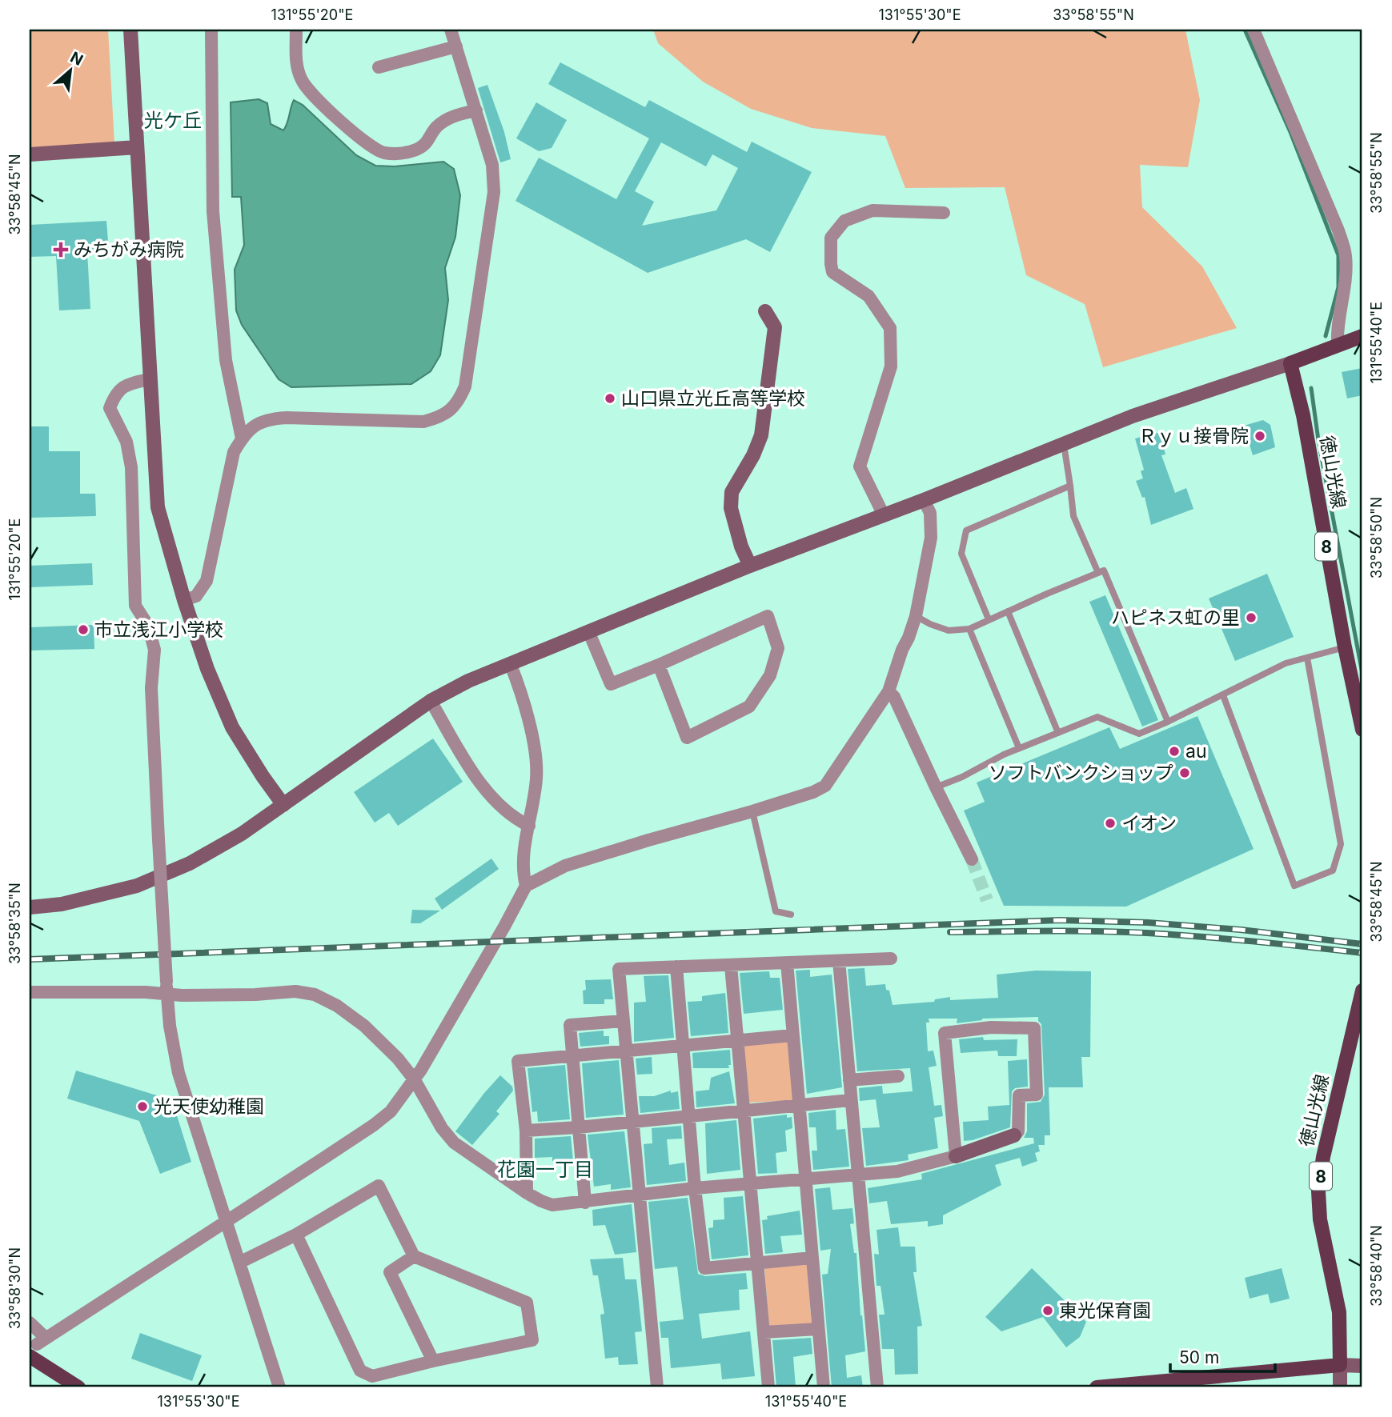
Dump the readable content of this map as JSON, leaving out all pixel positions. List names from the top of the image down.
{
  "streets": {
    "main road": ["徳山光線", "8"]
  },
  "districts": ["光ケ丘", "花園一丁目"],
  "places": {
    "health": ["みちがみ病院"],
    "other": [
      "山口県立光丘高等学校",
      "Ｒｙｕ接骨院",
      "ハピネス虹の里",
      "市立浅江小学校",
      "au",
      "ソフトバンクショップ",
      "イオン",
      "光天使幼稚園",
      "東光保育園"
    ]
  },
  "scale_bar": "50 m",
  "north": "top right",
  "coordinates": [
    "131°55'20\"E",
    "131°55'30\"E",
    "33°58'55\"N",
    "33°58'45\"N",
    "131°55'40\"E",
    "33°58'50\"N",
    "33°58'35\"N",
    "33°58'40\"N",
    "33°58'30\"N"
  ]
}
